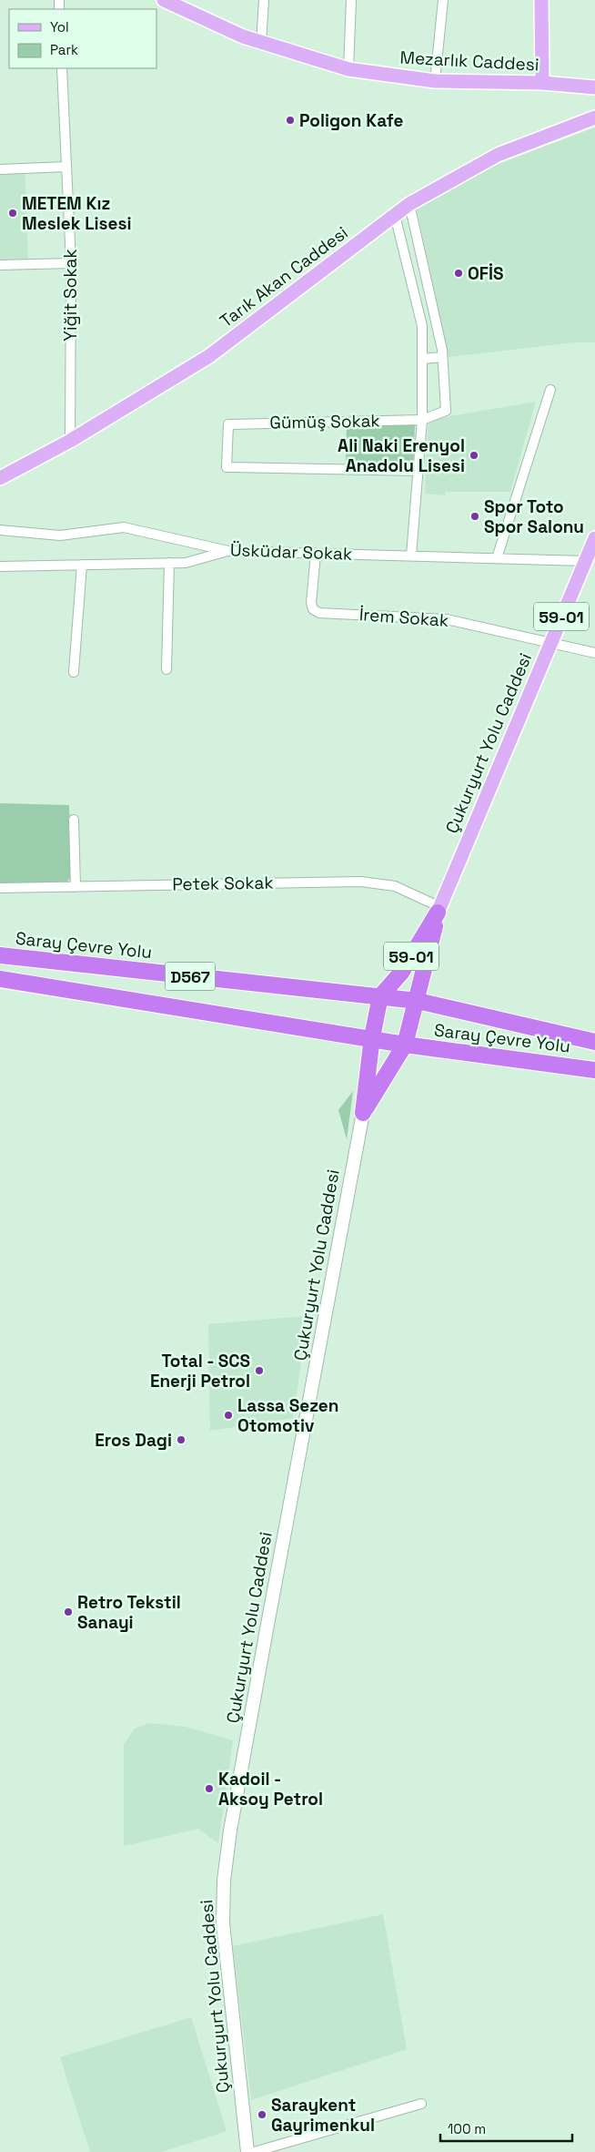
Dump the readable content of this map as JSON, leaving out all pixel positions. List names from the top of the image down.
{
  "streets": {
    "highway": ["59-01", "Saray Çevre Yolu", "D567"],
    "main road": ["Mezarlık Caddesi", "Tarık Akan Caddesi", "Çukuryurt Yolu Caddesi"],
    "street": [
      "Yiğit Sokak",
      "Gümüş Sokak",
      "Üsküdar Sokak",
      "İrem Sokak",
      "Petek Sokak"
    ]
  },
  "crossings": [
    ["Tarık Akan Caddesi", "Yiğit Sokak"],
    ["Üsküdar Sokak", "İrem Sokak"],
    ["Üsküdar Sokak", "Çukuryurt Yolu Caddesi"],
    ["59-01", "Çukuryurt Yolu Caddesi"],
    ["59-01", "Petek Sokak"],
    ["59-01", "Saray Çevre Yolu"],
    ["59-01", "D567"],
    ["İrem Sokak", "Çukuryurt Yolu Caddesi"],
    ["Çukuryurt Yolu Caddesi", "Petek Sokak"],
    ["Saray Çevre Yolu", "D567"]
  ],
  "places": [
    "Poligon Kafe",
    "METEM Kız Meslek Lisesi",
    "OFİS",
    "Ali Naki Erenyol Anadolu Lisesi",
    "Spor Toto Spor Salonu",
    "Total - SCS Enerji Petrol",
    "Lassa Sezen Otomotiv",
    "Eros Dagi",
    "Retro Tekstil Sanayi",
    "Kadoil - Aksoy Petrol",
    "Saraykent Gayrimenkul"
  ],
  "legend": ["Yol", "Park"],
  "scale_bar": "100 m"
}
